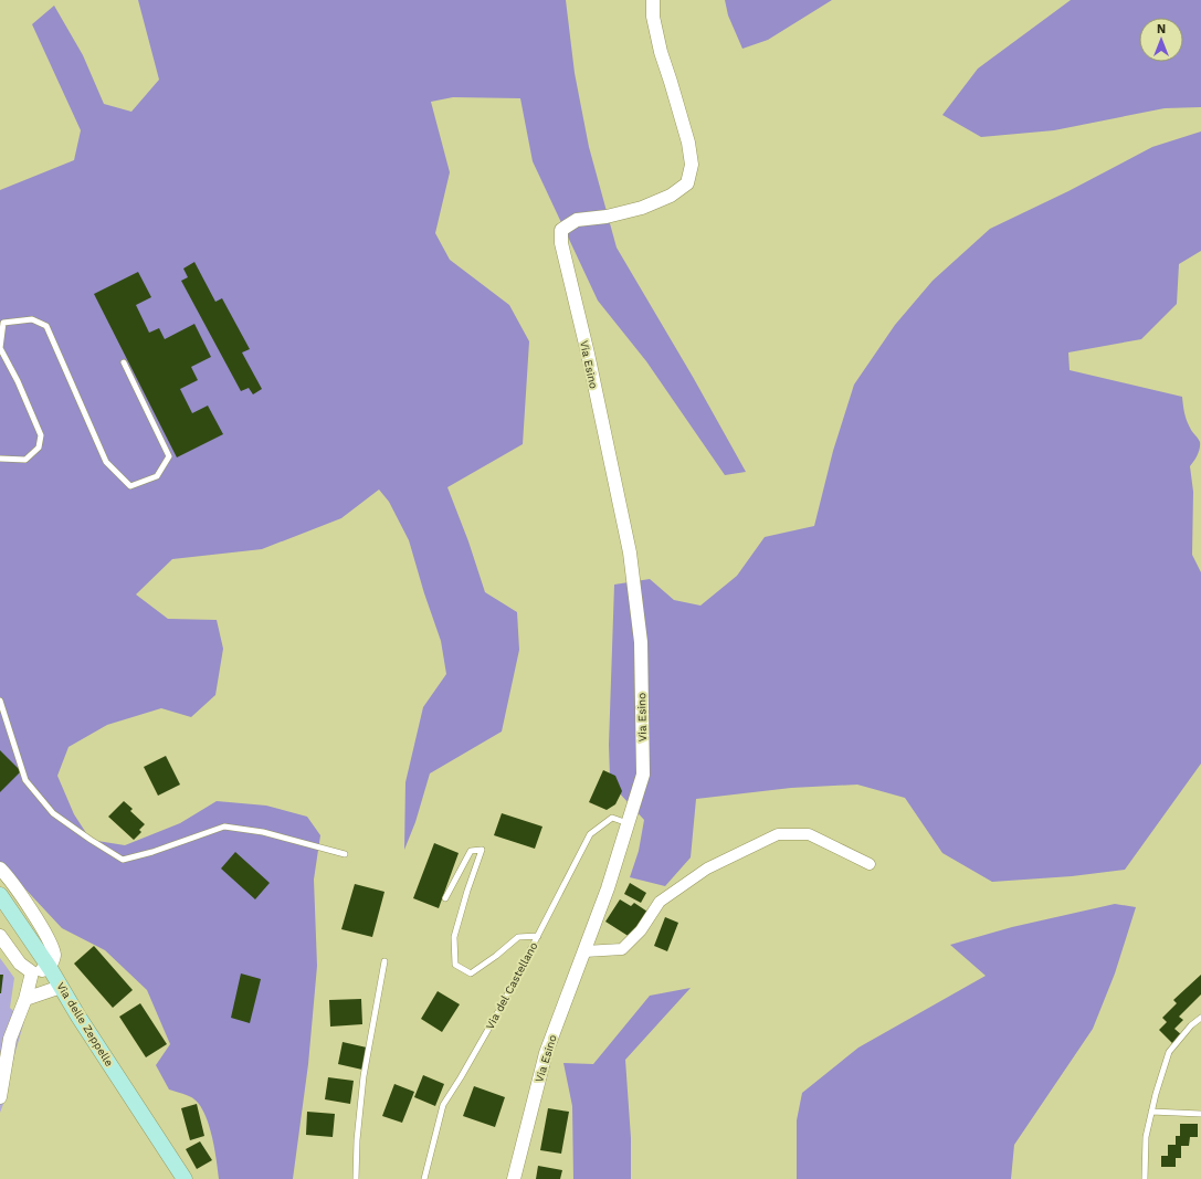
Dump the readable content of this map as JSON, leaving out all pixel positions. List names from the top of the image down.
{
  "streets": {
    "main road": ["Via delle Zeppelle"],
    "street": ["Via Esino"],
    "lane": ["Via del Castellano"]
  },
  "crossings": [
    ["Via Esino", "Via del Castellano"]
  ],
  "north": "top"
}
